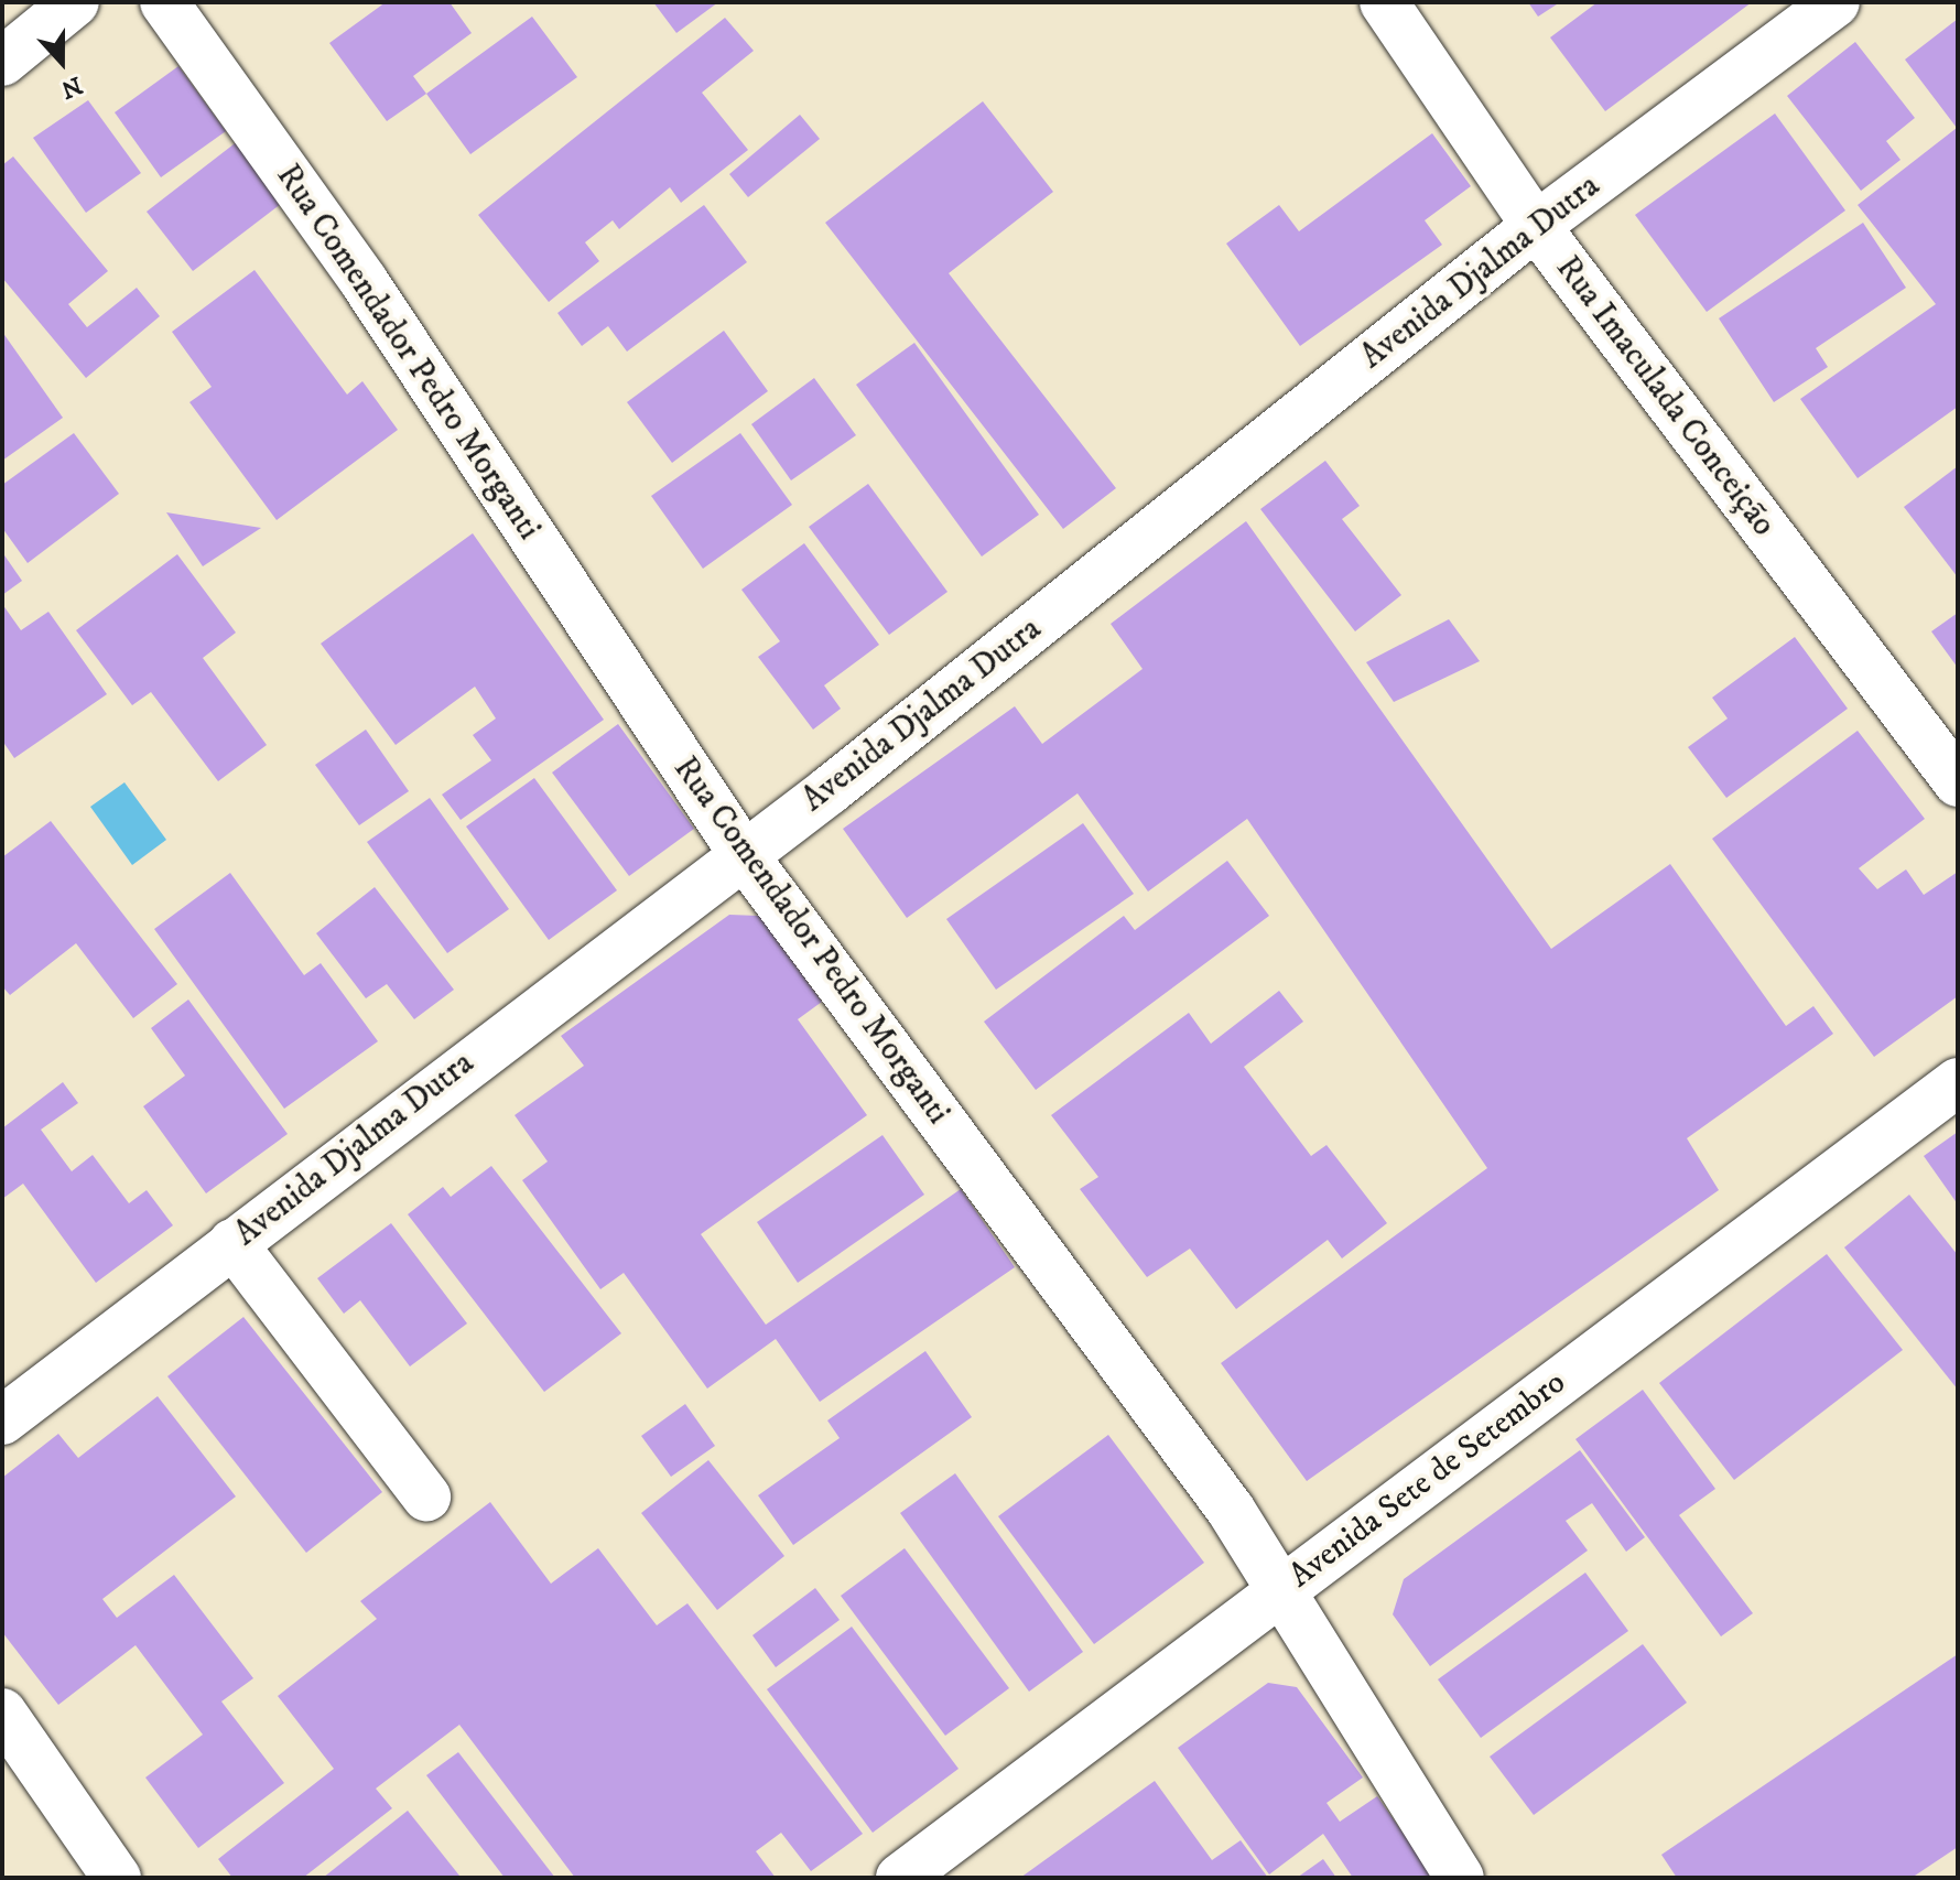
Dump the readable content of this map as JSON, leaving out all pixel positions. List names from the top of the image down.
{
  "streets": {
    "street": [
      "Avenida Djalma Dutra",
      "Rua Comendador Pedro Morganti",
      "Rua Imaculada Conceição",
      "Avenida Sete de Setembro"
    ]
  },
  "crossings": [
    ["Avenida Djalma Dutra", "Rua Comendador Pedro Morganti"],
    ["Avenida Djalma Dutra", "Rua Imaculada Conceição"],
    ["Rua Comendador Pedro Morganti", "Avenida Sete de Setembro"]
  ],
  "north": "bottom"
}
